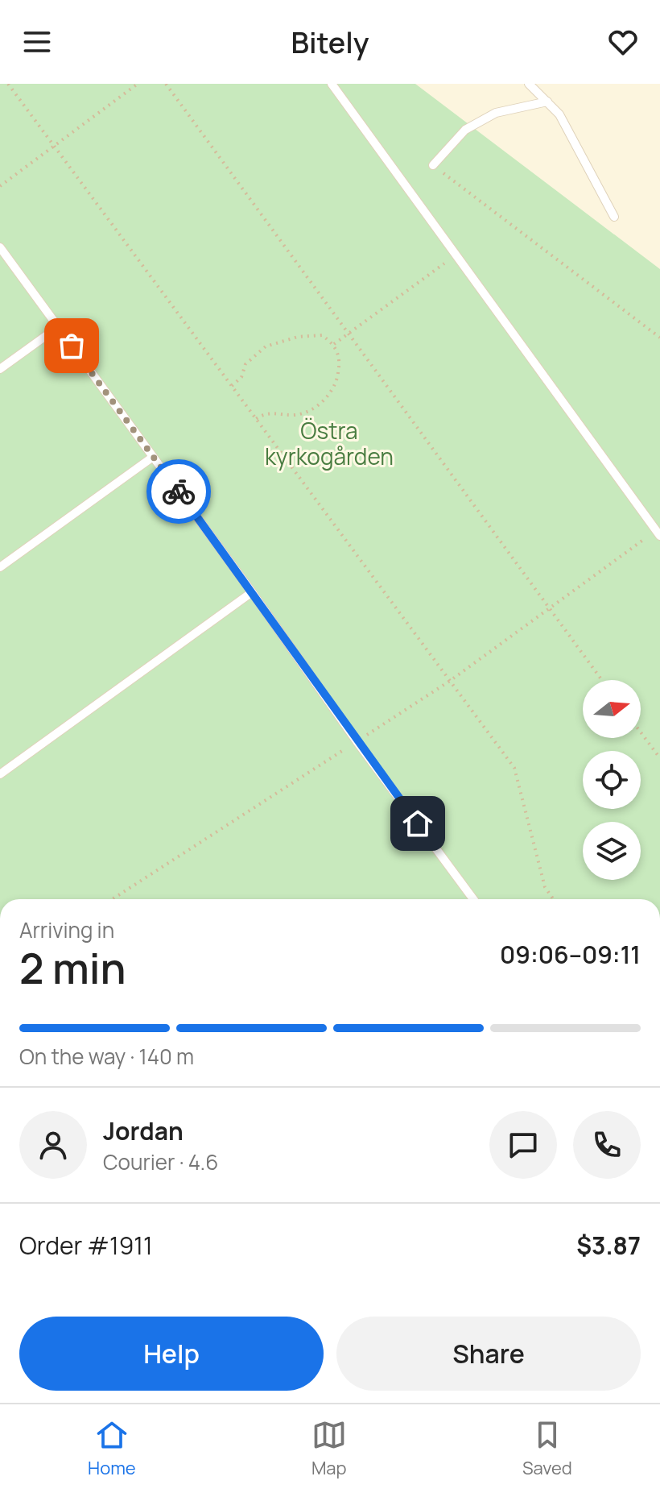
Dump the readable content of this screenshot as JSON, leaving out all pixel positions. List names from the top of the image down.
{
  "parks": ["Östra kyrkogården"],
  "north": "right",
  "page": {
    "header": "Bitely",
    "heading": ["2 min", "Arriving in", "09:06–09:11"],
    "panel": [
      "Jordan",
      "Courier · 4.6",
      "Order #1911",
      "$3.87"
    ],
    "bar": "On the way · 140 m",
    "buttons": ["Help", "Share"],
    "tabs": ["Home", "Map", "Saved"]
  }
}
